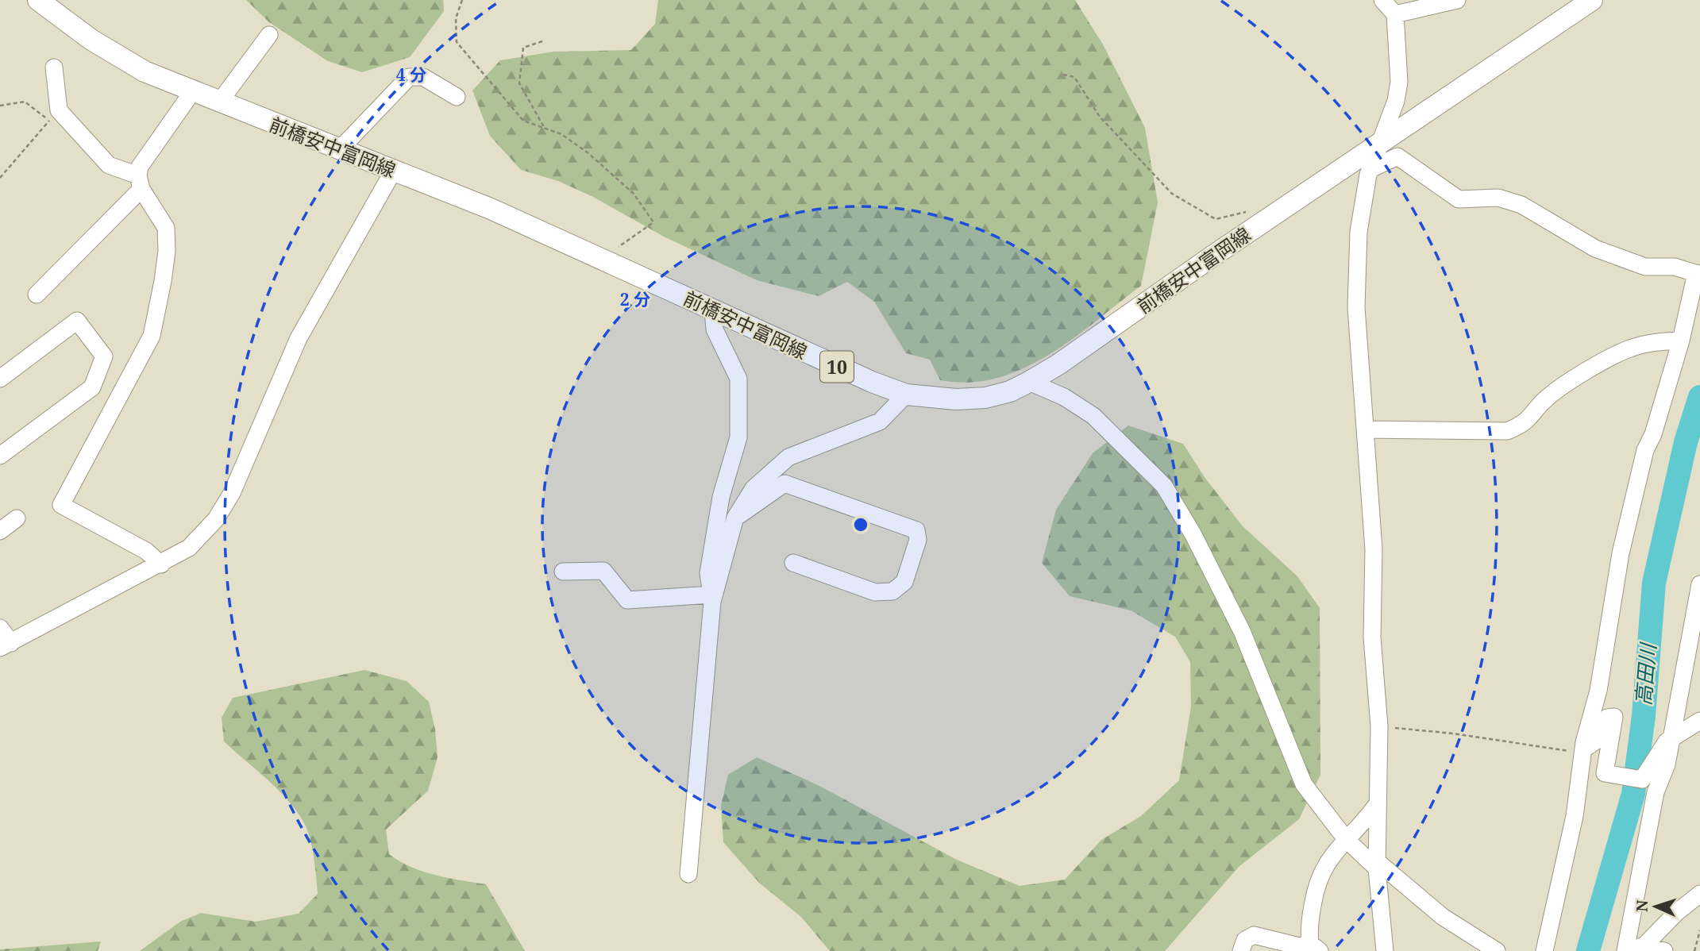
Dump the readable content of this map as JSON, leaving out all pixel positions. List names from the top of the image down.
{
  "streets": {
    "main road": ["前橋安中富岡線", "10"]
  },
  "water": ["高田川"],
  "north": "left",
  "rings": ["4 分", "2 分"]
}
